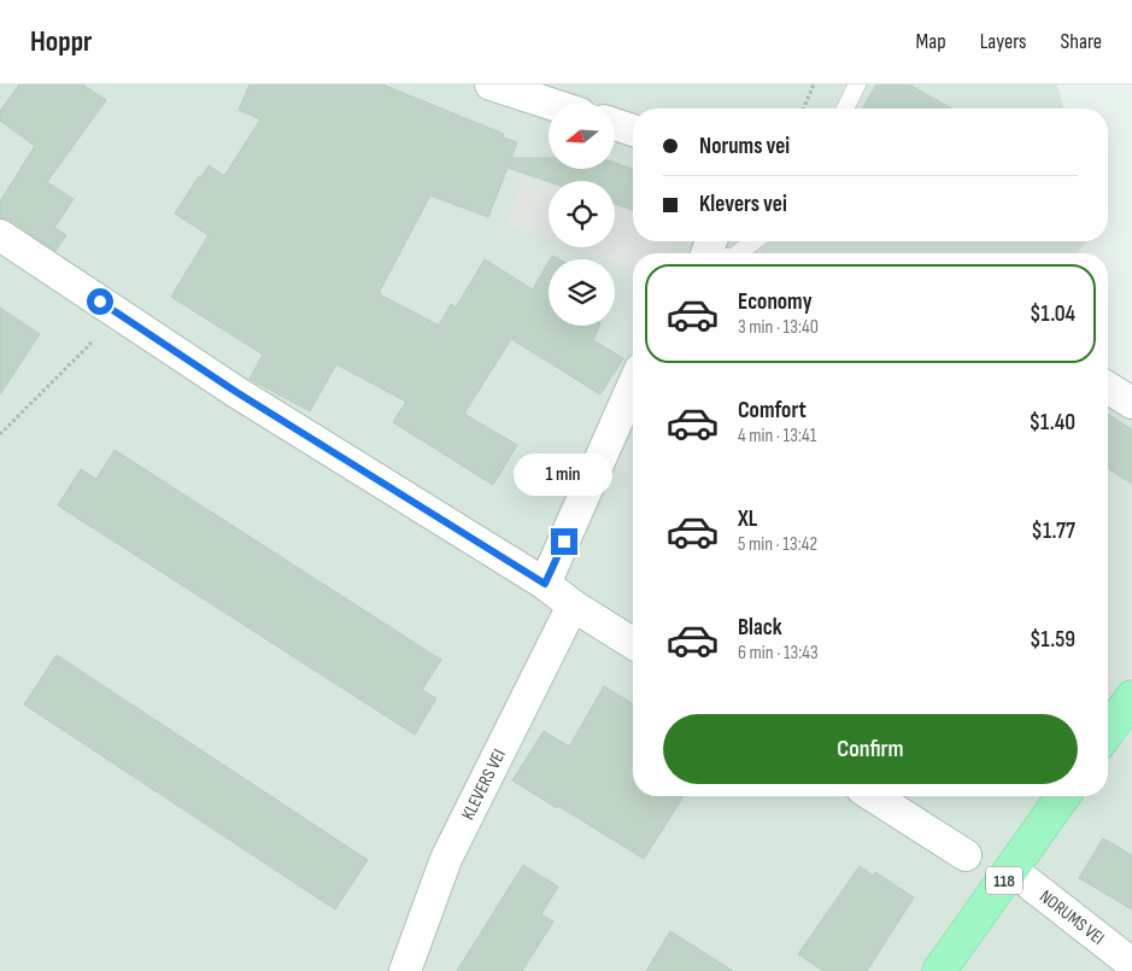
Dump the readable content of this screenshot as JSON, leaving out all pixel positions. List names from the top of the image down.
{
  "streets": {
    "main road": ["118"],
    "street": ["KLEVERS VEI", "NORUMS VEI"]
  },
  "crossings": [
    ["118", "NORUMS VEI"]
  ],
  "north": "left",
  "page": {
    "header": "Hoppr",
    "nav": ["Map", "Layers", "Share"],
    "banner": ["Norums vei", "Klevers vei"],
    "list": [
      {
        "name": "Economy",
        "note": "3 min · 13:40",
        "value": "$1.04"
      },
      {
        "name": "Comfort",
        "note": "4 min · 13:41",
        "value": "$1.40"
      },
      {
        "name": "XL",
        "note": "5 min · 13:42",
        "value": "$1.77"
      },
      {
        "name": "Black",
        "note": "6 min · 13:43",
        "value": "$1.59"
      }
    ],
    "bubble": "1 min",
    "buttons": "Confirm"
  }
}
